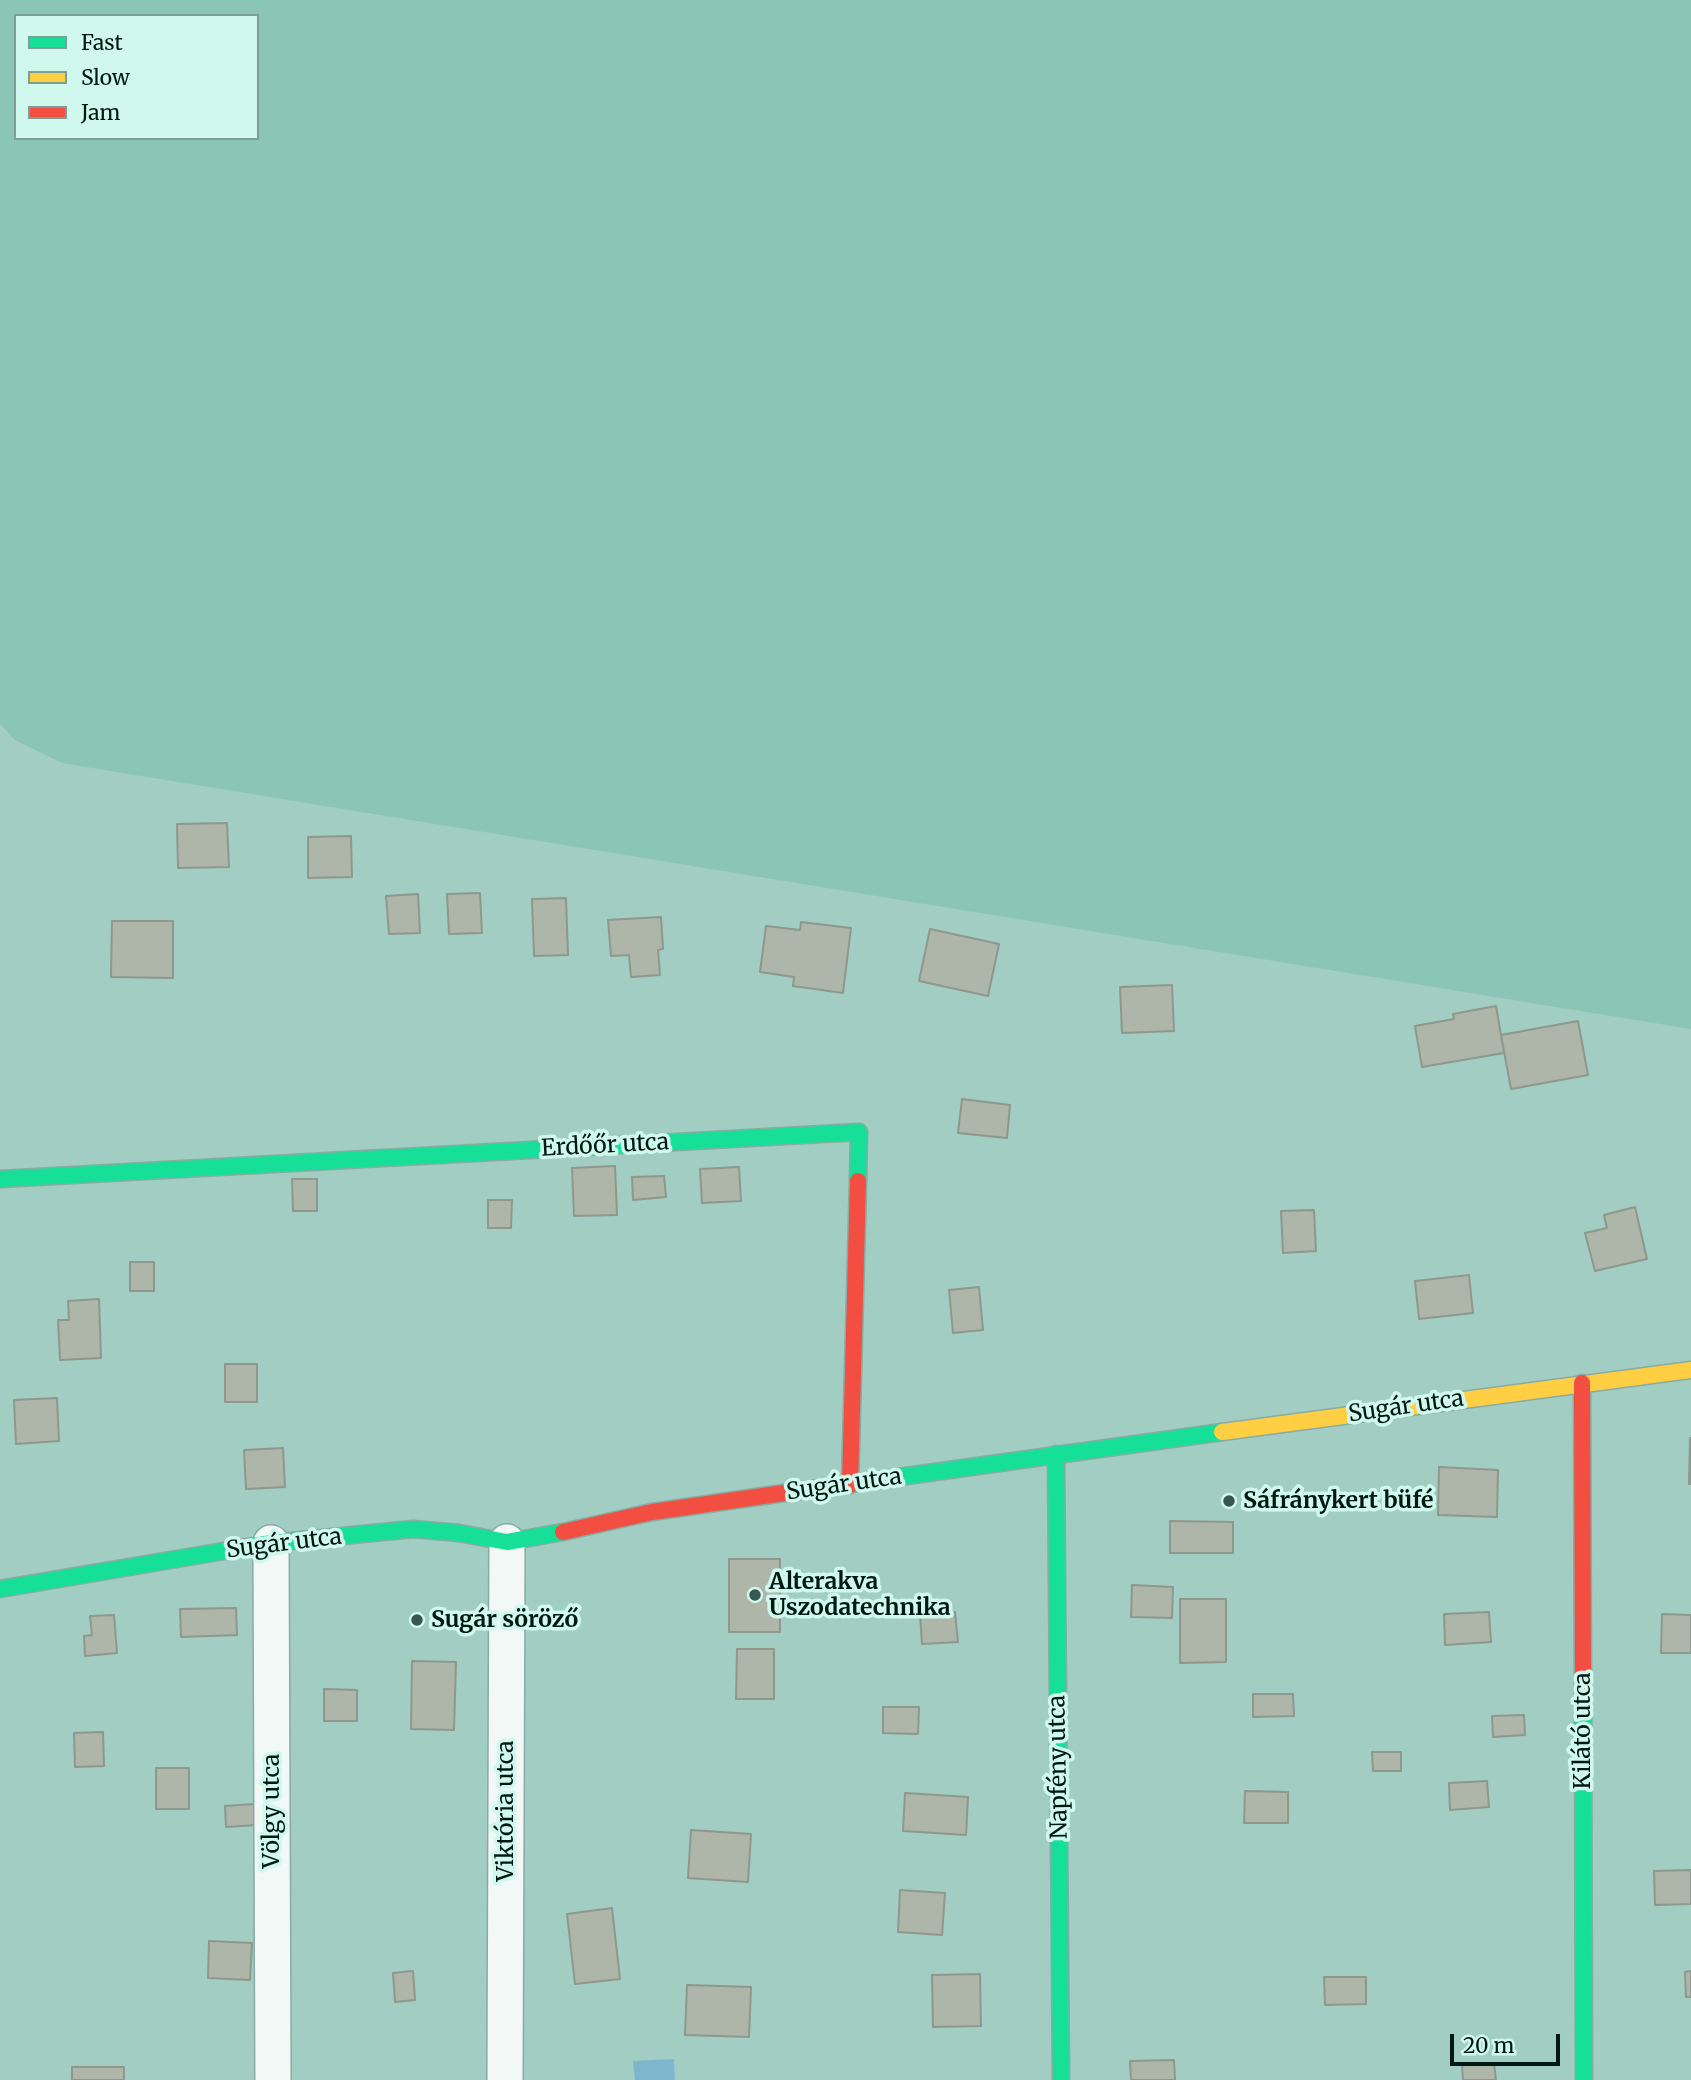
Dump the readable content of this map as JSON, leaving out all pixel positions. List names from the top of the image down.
{
  "streets": {
    "street": [
      "Erdőőr utca",
      "Sugár utca",
      "Kilátó utca",
      "Napfény utca",
      "Völgy utca",
      "Viktória utca"
    ]
  },
  "crossings": [
    ["Erdőőr utca", "Sugár utca"],
    ["Sugár utca", "Kilátó utca"],
    ["Sugár utca", "Napfény utca"],
    ["Sugár utca", "Völgy utca"],
    ["Sugár utca", "Viktória utca"]
  ],
  "places": ["Sáfránykert büfé", "Alterakva Uszodatechnika", "Sugár söröző"],
  "legend": ["Fast", "Slow", "Jam"],
  "scale_bar": "20 m"
}
